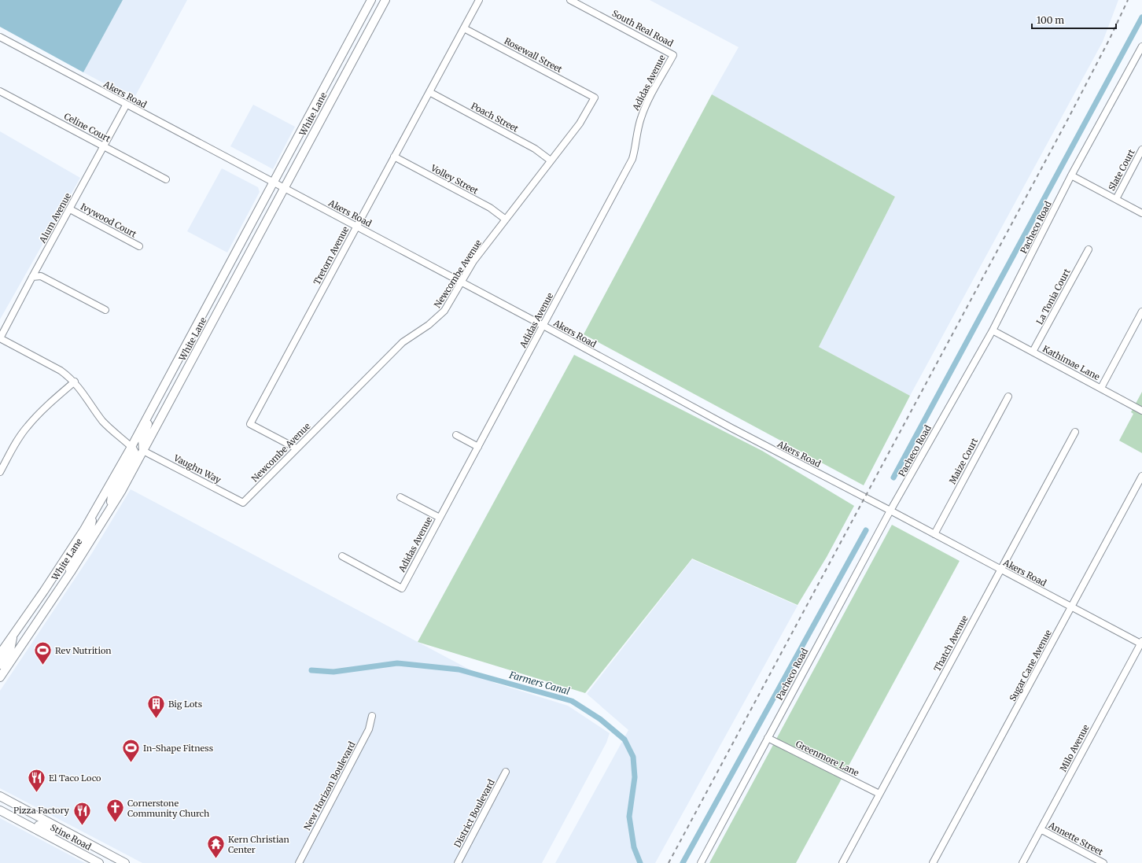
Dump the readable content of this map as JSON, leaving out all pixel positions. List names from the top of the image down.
{
  "streets": {
    "main road": ["White Lane", "Stine Road"],
    "street": [
      "South Real Road",
      "Rosewall Street",
      "Adidas Avenue",
      "Akers Road",
      "Poach Street",
      "Celine Court",
      "Slate Court",
      "Volley Street",
      "Alum Avenue",
      "Ivywood Court",
      "Pacheco Road",
      "Tretorn Avenue",
      "Newcombe Avenue",
      "La Tonia Court",
      "Kathimae Lane",
      "Maize Court",
      "Vaughn Way",
      "Thatch Avenue",
      "Sugar Cane Avenue",
      "Milo Avenue",
      "Greenmore Lane",
      "New Horizon Boulevard",
      "District Boulevard",
      "Annette Street"
    ]
  },
  "crossings": [
    ["South Real Road", "Adidas Avenue"],
    ["Rosewall Street", "Tretorn Avenue"],
    ["Rosewall Street", "Newcombe Avenue"],
    ["Adidas Avenue", "Akers Road"],
    ["Akers Road", "White Lane"],
    ["Akers Road", "Alum Avenue"],
    ["Akers Road", "Pacheco Road"],
    ["Akers Road", "Tretorn Avenue"],
    ["Akers Road", "Newcombe Avenue"],
    ["Akers Road", "Maize Court"],
    ["Akers Road", "Thatch Avenue"],
    ["Akers Road", "Sugar Cane Avenue"],
    ["Akers Road", "Milo Avenue"],
    ["White Lane", "Vaughn Way"],
    ["Poach Street", "Tretorn Avenue"],
    ["Poach Street", "Newcombe Avenue"],
    ["Celine Court", "Alum Avenue"],
    ["Volley Street", "Tretorn Avenue"],
    ["Volley Street", "Newcombe Avenue"],
    ["Alum Avenue", "Ivywood Court"],
    ["Pacheco Road", "Kathimae Lane"],
    ["Pacheco Road", "Greenmore Lane"],
    ["Tretorn Avenue", "Newcombe Avenue"],
    ["Newcombe Avenue", "Vaughn Way"],
    ["La Tonia Court", "Kathimae Lane"],
    ["Thatch Avenue", "Greenmore Lane"],
    ["Milo Avenue", "Annette Street"]
  ],
  "water": ["Farmers Canal"],
  "places": {
    "sports": ["Rev Nutrition", "In-Shape Fitness"],
    "building": ["Big Lots"],
    "restaurant": ["El Taco Loco", "Pizza Factory"],
    "church": ["Cornerstone Community Church"],
    "temple": ["Kern Christian Center"]
  },
  "scale_bar": "100 m"
}
